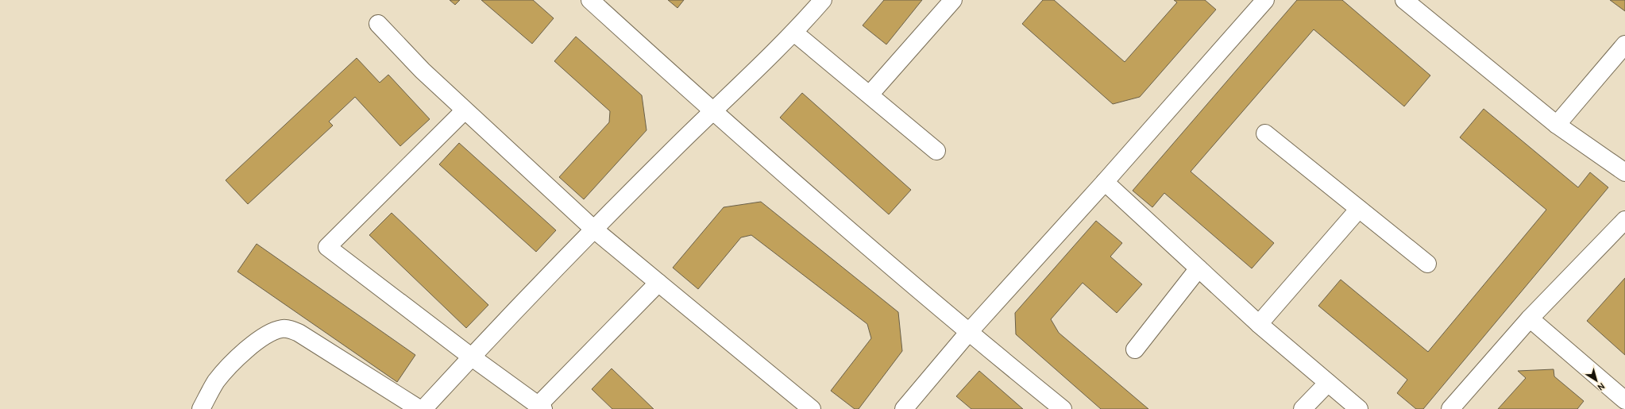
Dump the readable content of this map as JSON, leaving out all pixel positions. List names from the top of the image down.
{
  "north": "bottom right"
}
